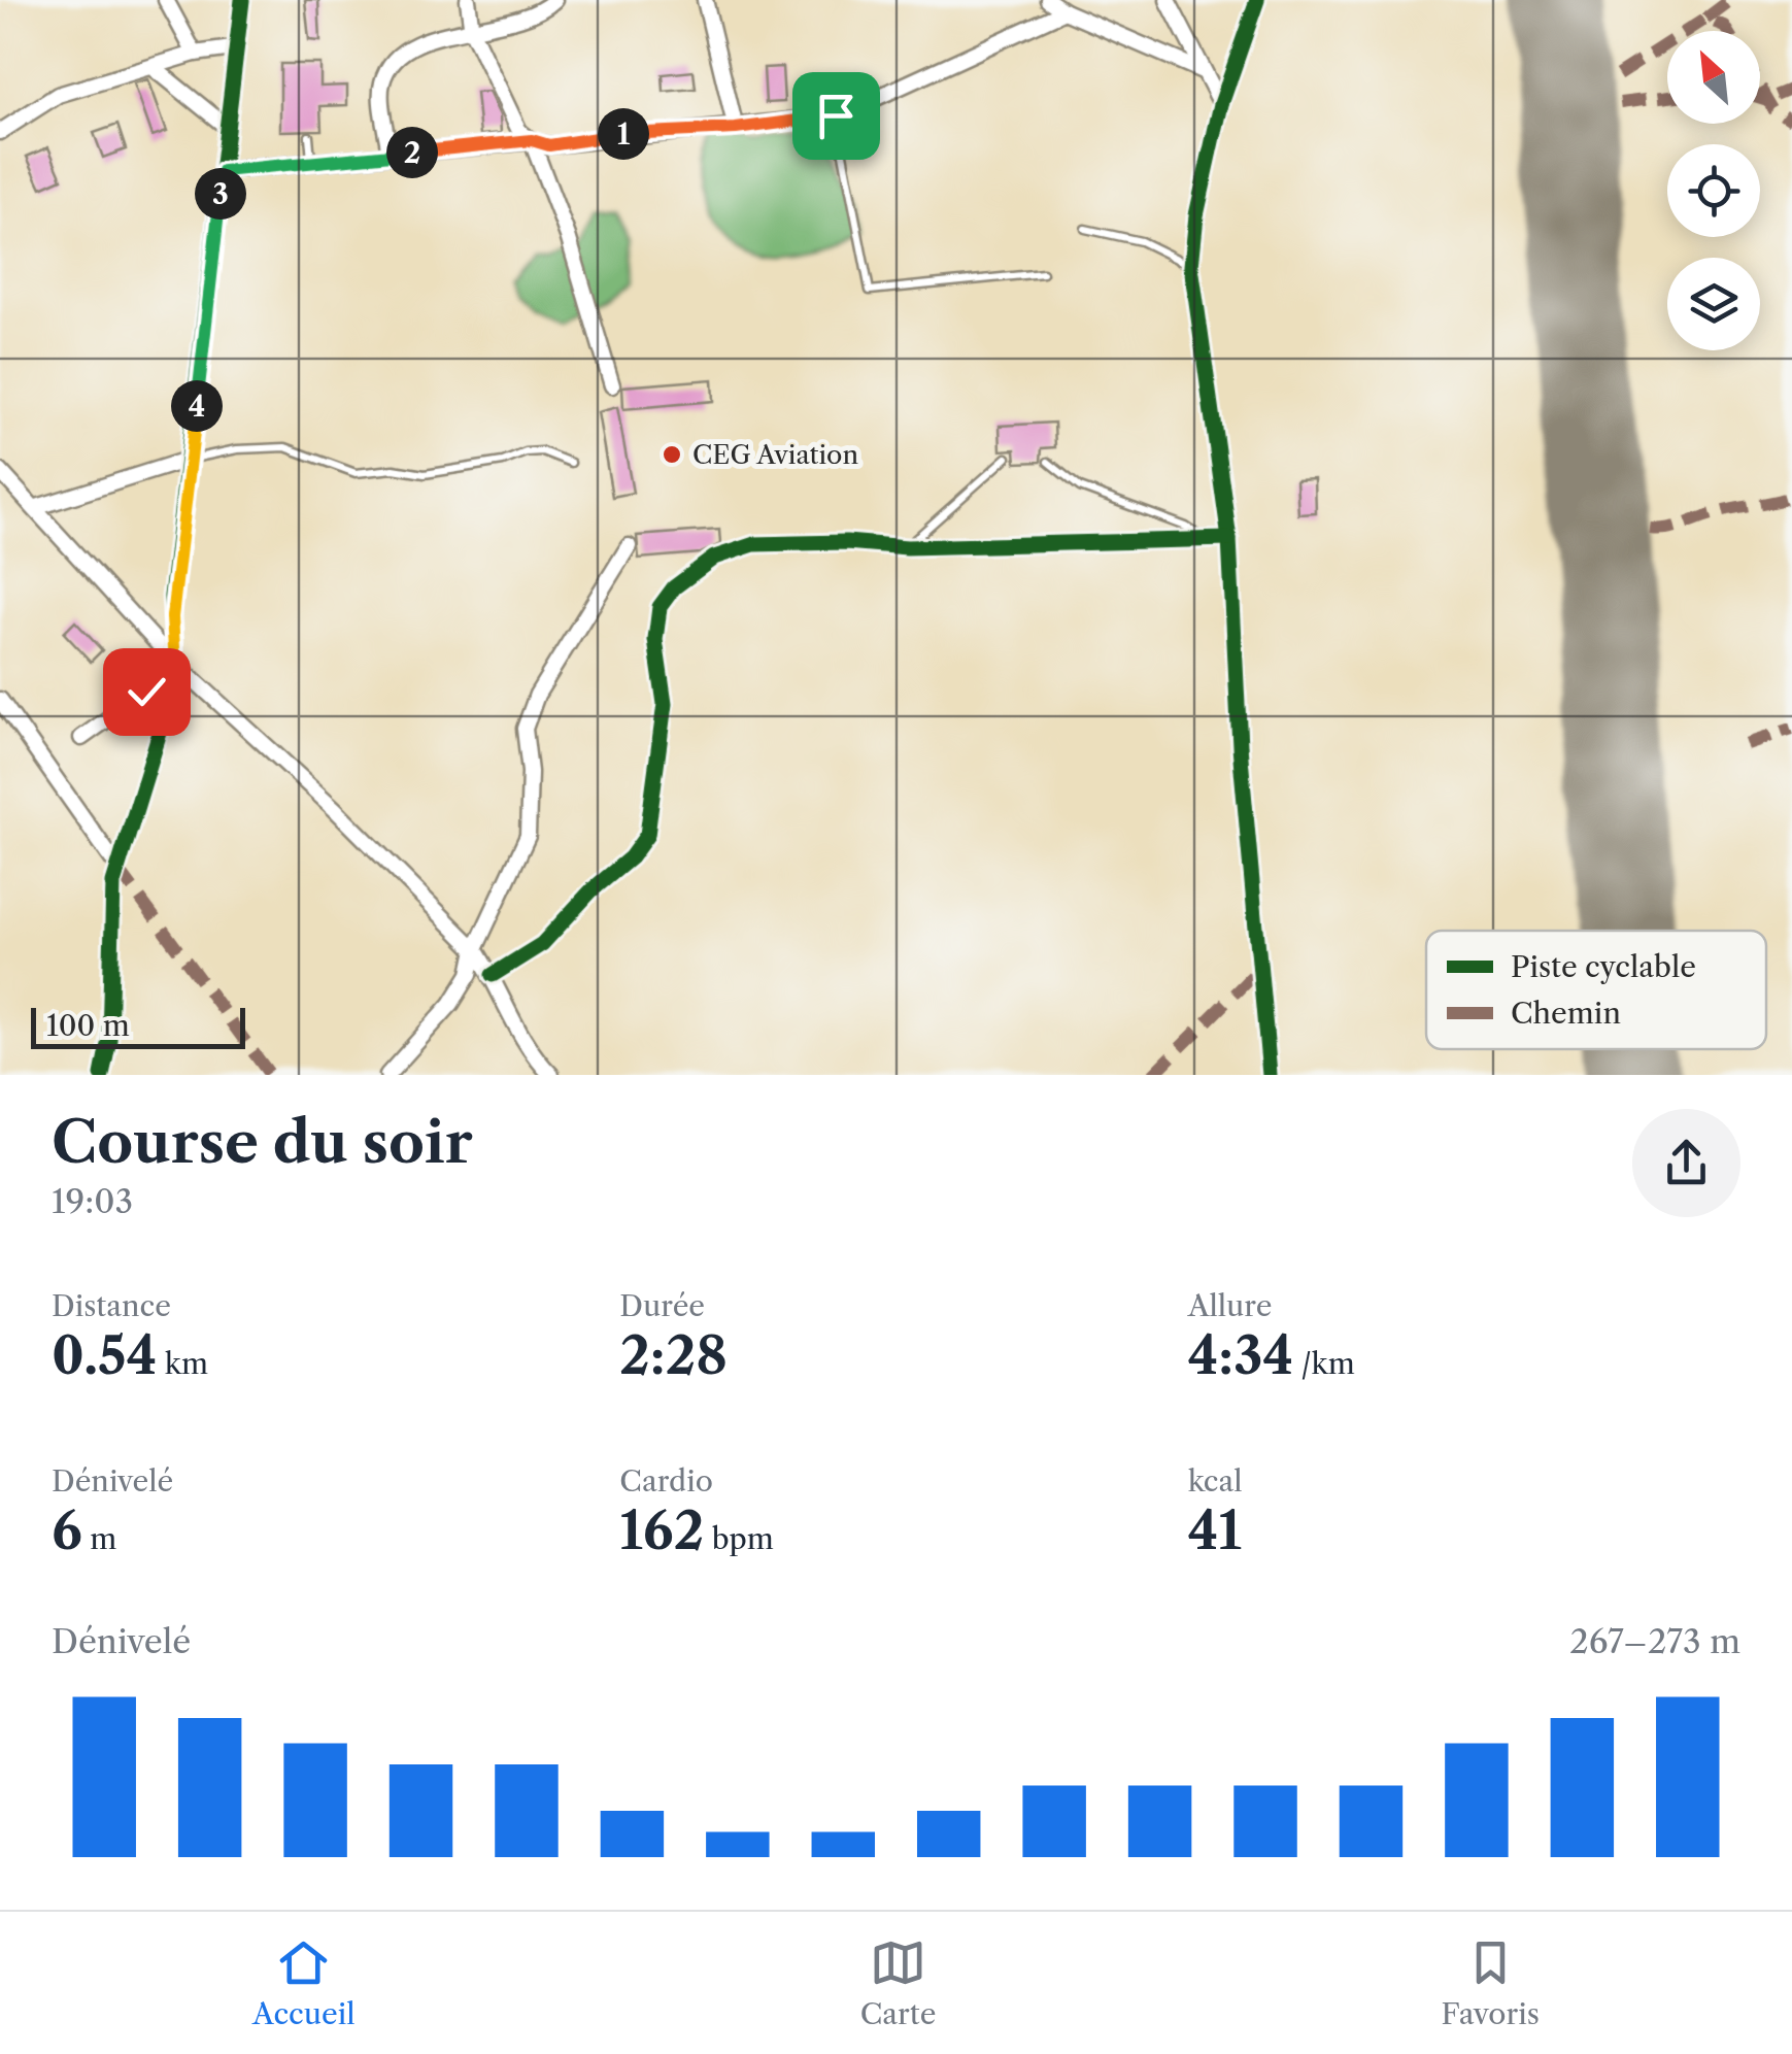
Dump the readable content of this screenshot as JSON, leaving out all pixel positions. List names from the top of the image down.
{
  "places": ["CEG Aviation"],
  "legend": ["Piste cyclable", "Chemin"],
  "scale_bar": "100 m",
  "north": "top left",
  "page": {
    "pins": [
      "1",
      "2",
      "3",
      "4"
    ],
    "scale": "100 m",
    "heading": ["Course du soir", "19:03"],
    "stats": [
      ["Distance", "0.54 km"],
      ["Durée", "2:28"],
      ["Allure", "4:34 /km"],
      ["Dénivelé", "6 m"],
      ["Cardio", "162 bpm"],
      ["kcal", "41"]
    ],
    "chart": ["Dénivelé", "267–273 m"],
    "tabs": ["Accueil", "Carte", "Favoris"]
  }
}
